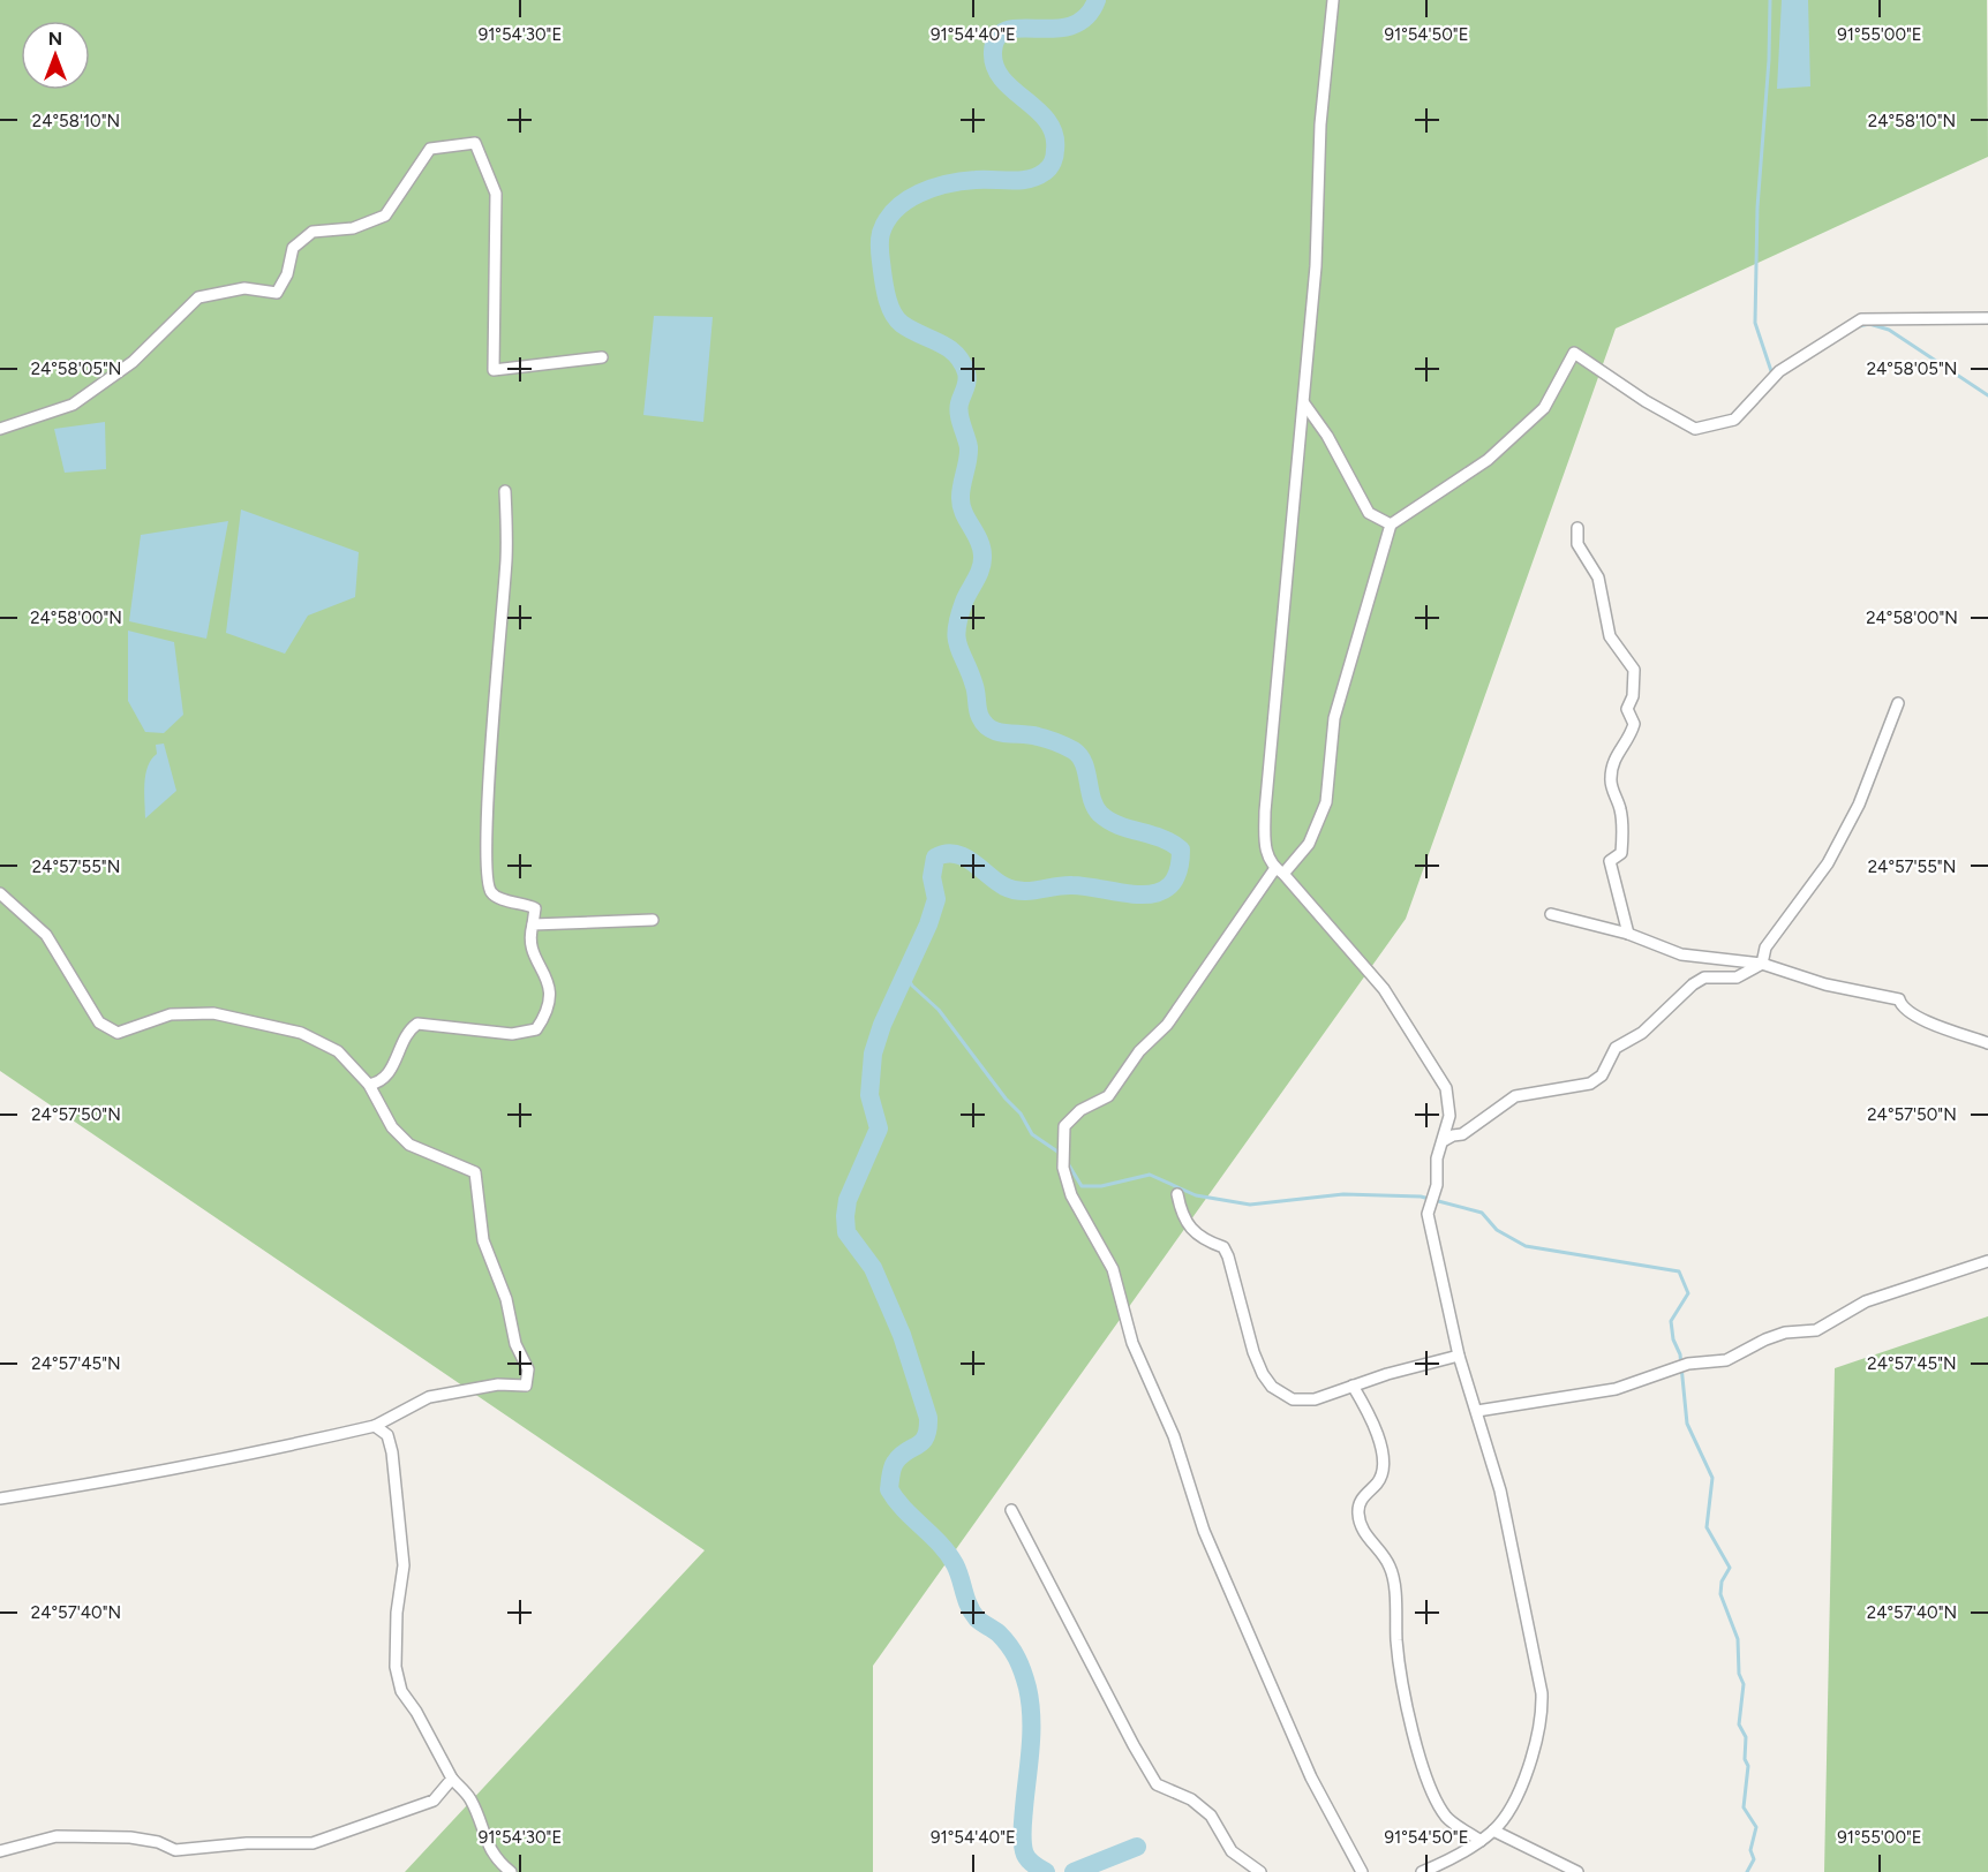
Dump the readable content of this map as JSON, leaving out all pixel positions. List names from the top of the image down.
{
  "north": "top",
  "coordinates": [
    "91°54'30\"E",
    "91°54'40\"E",
    "91°54'50\"E",
    "91°55'00\"E",
    "24°58'10\"N",
    "24°58'05\"N",
    "24°58'00\"N",
    "24°57'55\"N",
    "24°57'50\"N",
    "24°57'45\"N",
    "24°57'40\"N"
  ]
}
